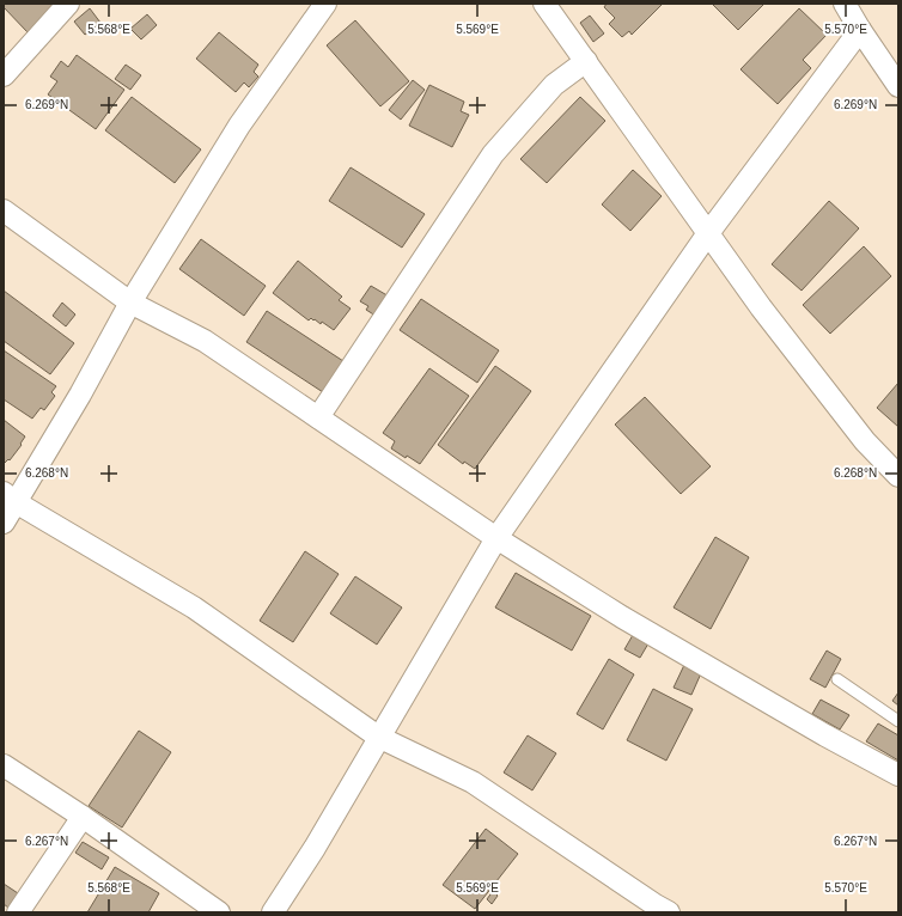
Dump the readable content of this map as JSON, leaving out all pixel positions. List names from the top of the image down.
{
  "coordinates": [
    "5.568°E",
    "5.569°E",
    "5.570°E",
    "6.269°N",
    "6.268°N",
    "6.267°N"
  ]
}
